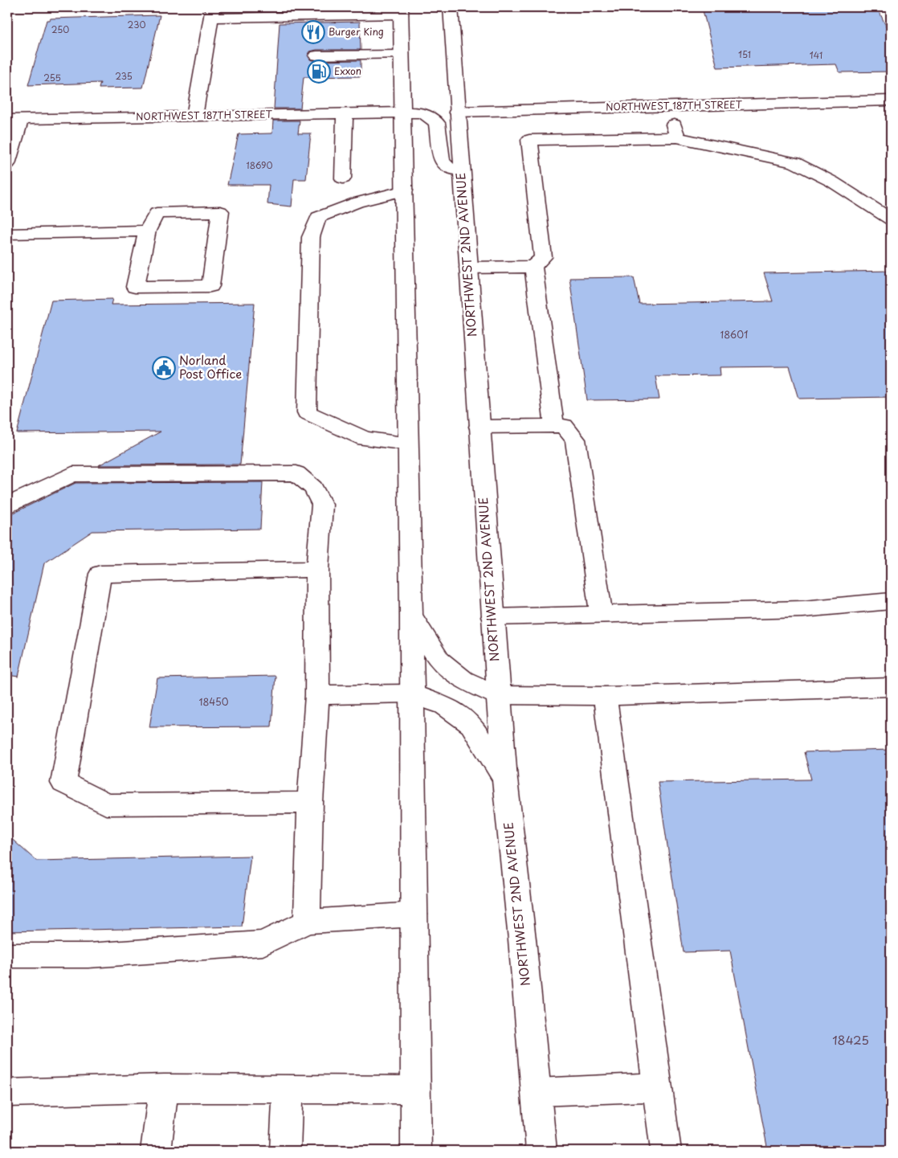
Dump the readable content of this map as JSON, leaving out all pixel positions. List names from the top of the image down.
{
  "streets": {
    "main road": ["NORTHWEST 187TH STREET", "NORTHWEST 2ND AVENUE"]
  },
  "crossings": [
    ["NORTHWEST 187TH STREET", "NORTHWEST 2ND AVENUE"]
  ],
  "places": {
    "restaurant": ["Burger King"],
    "fuel station": ["Exxon"],
    "public building": ["Norland Post Office"]
  },
  "house_numbers": [
    "230",
    "250",
    "151",
    "141",
    "235",
    "255",
    "18690",
    "18601",
    "18450",
    "18425"
  ]
}
